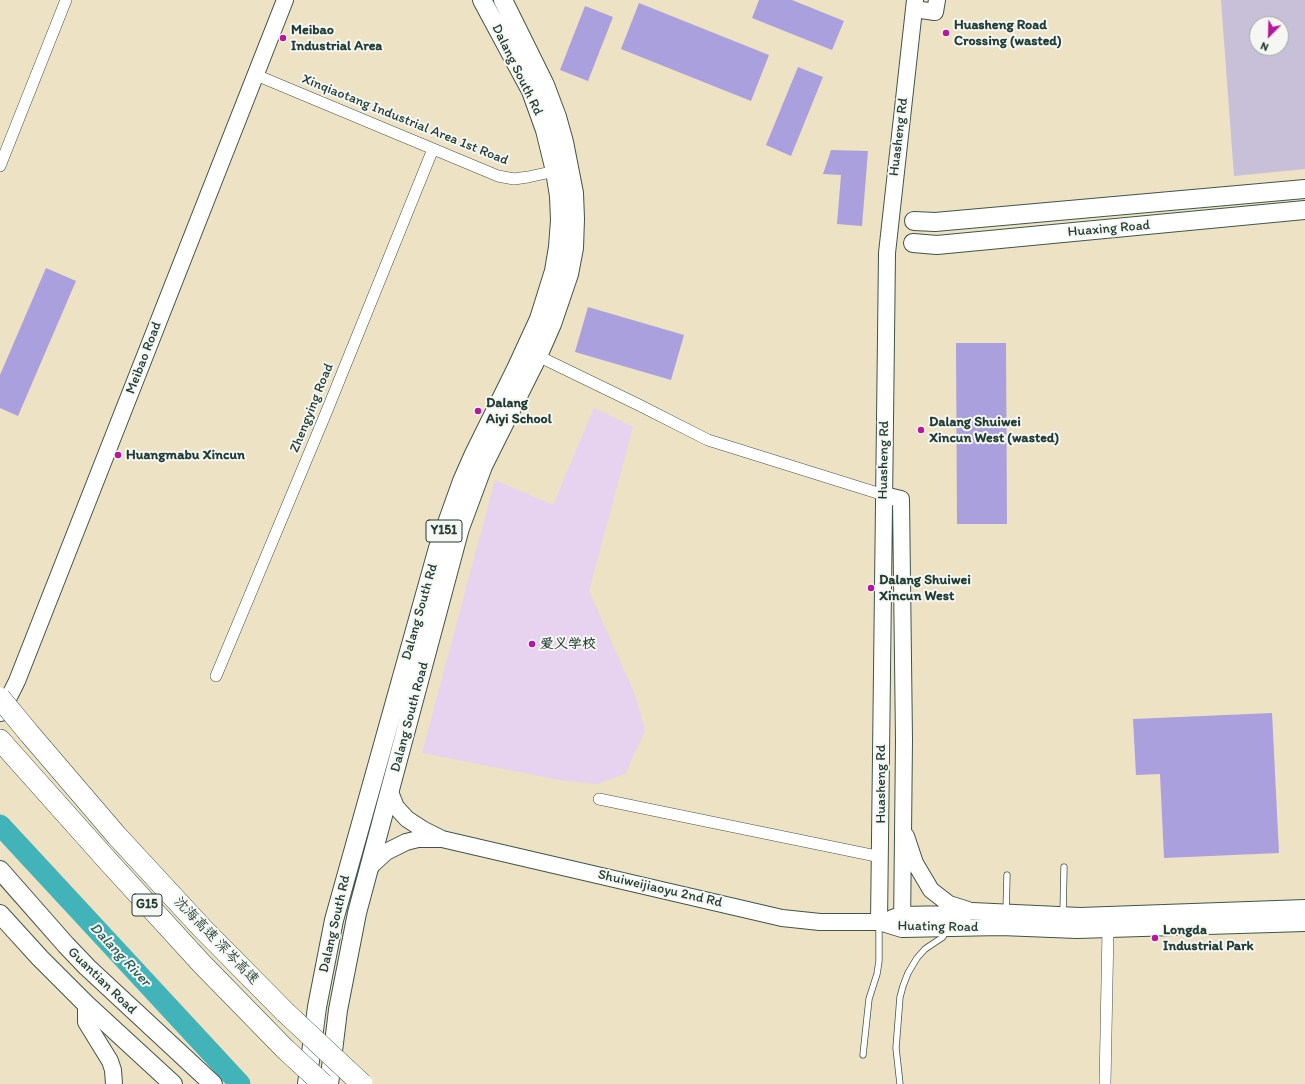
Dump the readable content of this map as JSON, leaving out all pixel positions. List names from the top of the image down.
{
  "streets": {
    "highway": ["G15", "沈海高速 深岑高速"],
    "main road": [
      "Dalang South Rd",
      "Huasheng Rd",
      "Huaxing Road",
      "Meibao Road",
      "Y151",
      "Dalang South Road",
      "Shuiweijiaoyu 2nd Rd",
      "Huating Road",
      "Guantian Road"
    ],
    "street": ["Xinqiaotang Industrial Area 1st Road", "Zhengying Road"]
  },
  "crossings": [
    ["Dalang South Rd", "Xinqiaotang Industrial Area 1st Road"],
    ["Dalang South Rd", "Dalang South Road"],
    ["Xinqiaotang Industrial Area 1st Road", "Meibao Road"],
    ["Xinqiaotang Industrial Area 1st Road", "Zhengying Road"],
    ["Xinqiaotang Industrial Area 1st Road", "Dalang South Road"],
    ["Huasheng Rd", "Shuiweijiaoyu 2nd Rd"],
    ["Huasheng Rd", "Huating Road"],
    ["Shuiweijiaoyu 2nd Rd", "Huating Road"]
  ],
  "water": ["Dalang River"],
  "places": [
    "Huasheng Road Crossing (wasted)",
    "Meibao Industrial Area",
    "Dalang Aiyi School",
    "Dalang Shuiwei Xincun West (wasted)",
    "Huangmabu Xincun",
    "Dalang Shuiwei Xincun West",
    "爱义学校",
    "Longda Industrial Park"
  ],
  "north": "bottom left"
}
